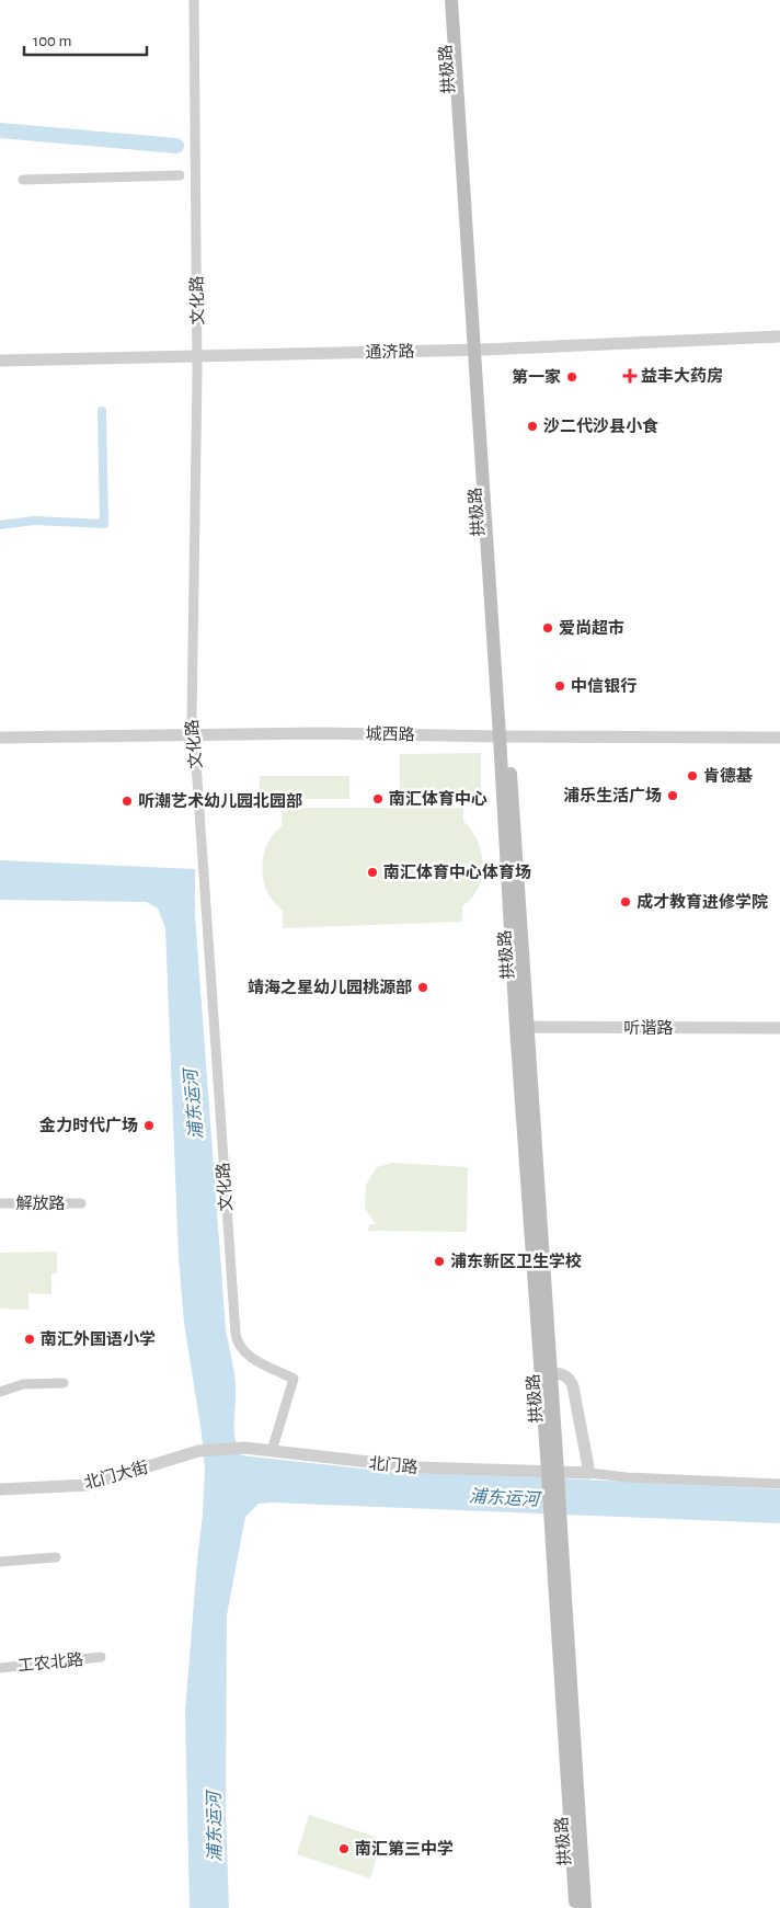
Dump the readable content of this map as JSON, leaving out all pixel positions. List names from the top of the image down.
{
  "streets": {
    "main road": ["拱极路"],
    "street": [
      "文化路",
      "通济路",
      "城西路",
      "听谐路",
      "解放路",
      "北门路",
      "北门大街",
      "工农北路"
    ]
  },
  "crossings": [
    ["拱极路", "通济路"],
    ["拱极路", "城西路"],
    ["拱极路", "听谐路"],
    ["文化路", "通济路"],
    ["文化路", "城西路"],
    ["文化路", "北门路"],
    ["北门路", "北门大街"]
  ],
  "water": ["浦东运河"],
  "places": {
    "health": ["益丰大药房"],
    "other": [
      "第一家",
      "沙二代沙县小食",
      "爱尚超市",
      "中信银行",
      "肯德基",
      "浦乐生活广场",
      "南汇体育中心",
      "听潮艺术幼儿园北园部",
      "南汇体育中心体育场",
      "成才教育进修学院",
      "靖海之星幼儿园桃源部",
      "金力时代广场",
      "浦东新区卫生学校",
      "南汇外国语小学",
      "南汇第三中学"
    ]
  },
  "scale_bar": "100 m"
}
